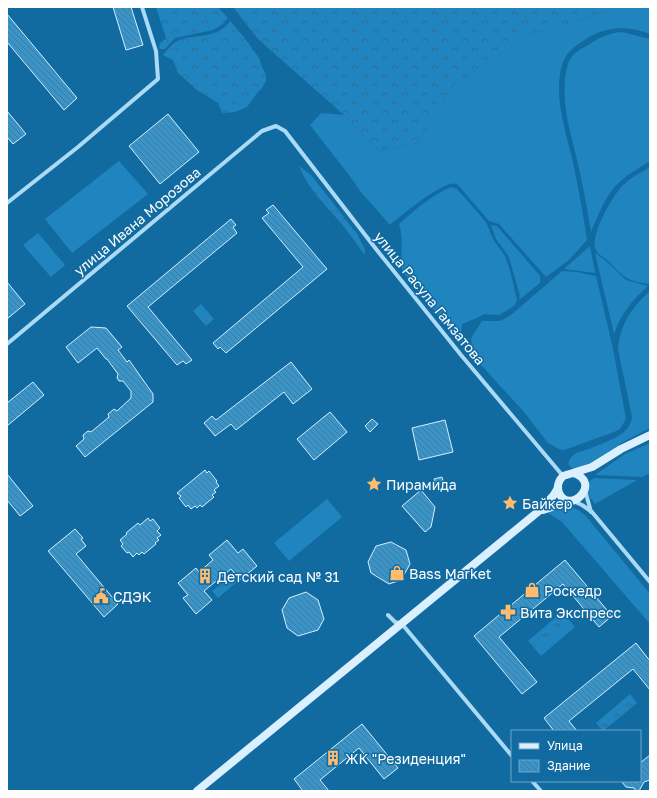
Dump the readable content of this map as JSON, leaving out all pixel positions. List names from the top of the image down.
{
  "streets": {
    "street": ["улица Ивана Морозова", "улица Расула Гамзатова"]
  },
  "crossings": [
    ["улица Ивана Морозова", "улица Расула Гамзатова"]
  ],
  "places": {
    "place": ["Пирамида", "Байкер"],
    "shop": ["Bass Market", "Роскедр"],
    "building": ["Детский сад № 31", "ЖК \"Резиденция\""],
    "public building": ["СДЭК"],
    "pharmacy": ["Вита Экспресс"]
  },
  "legend": ["Улица", "Здание"]
}
